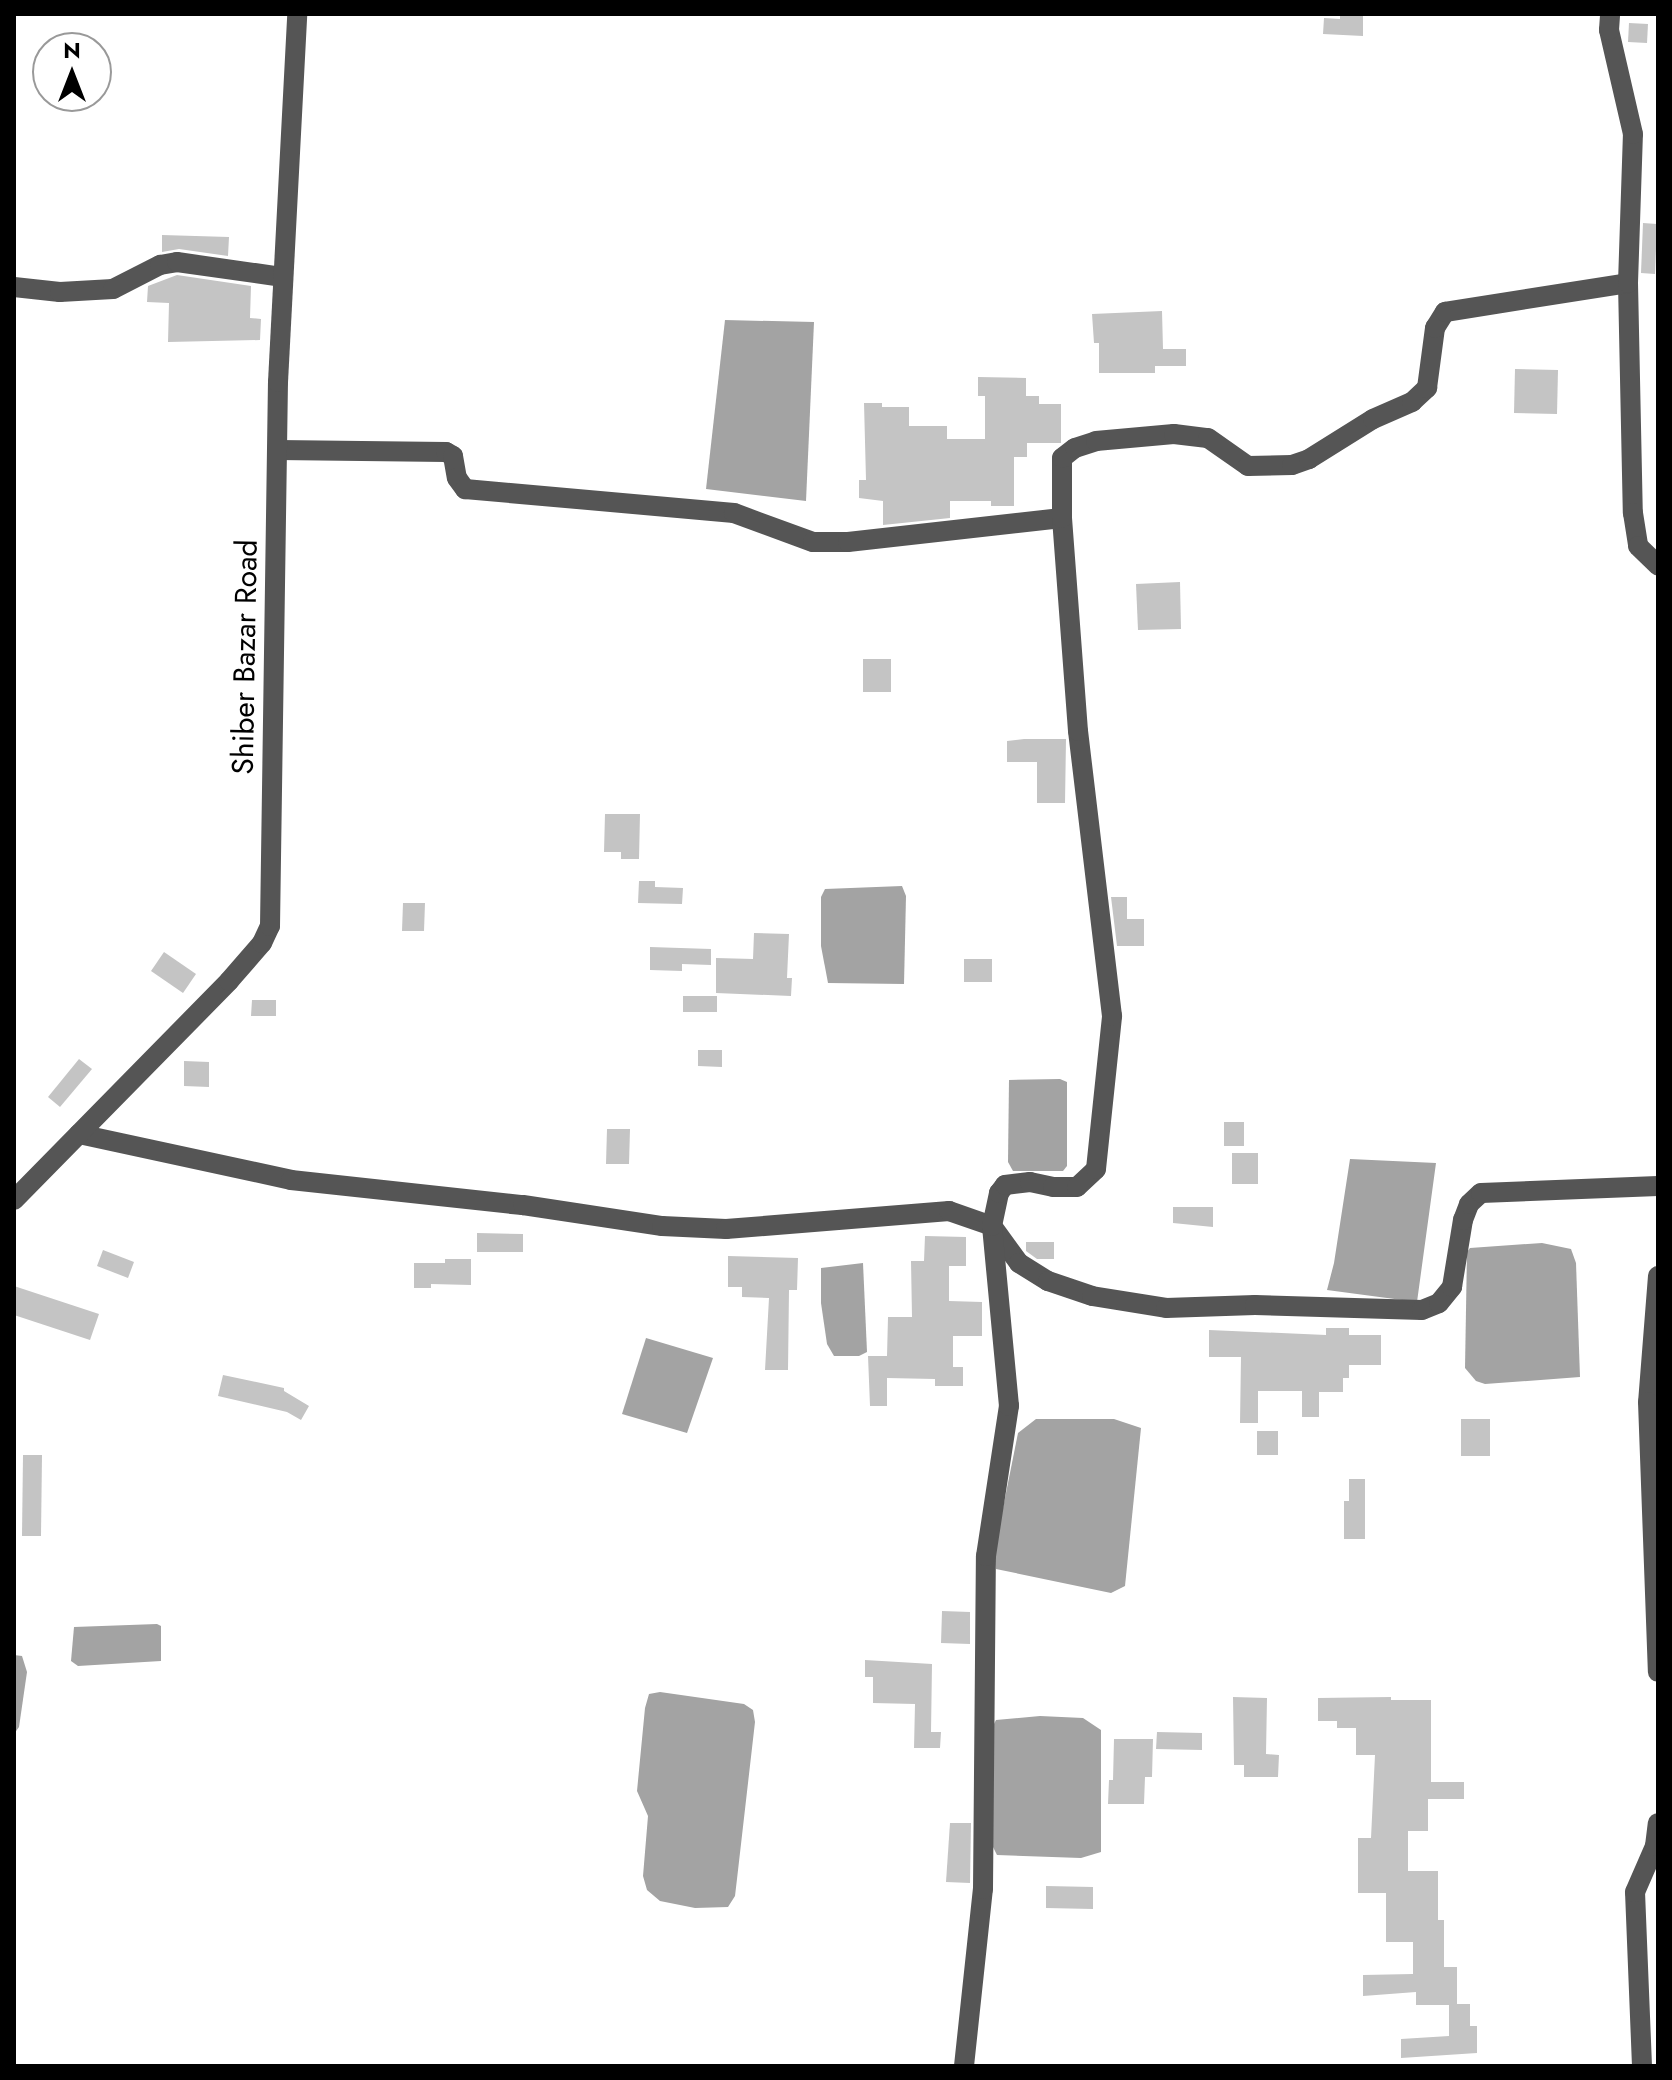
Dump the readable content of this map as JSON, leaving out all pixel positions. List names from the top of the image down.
{
  "streets": {
    "street": ["Shiber Bazar Road"]
  },
  "north": "top"
}
